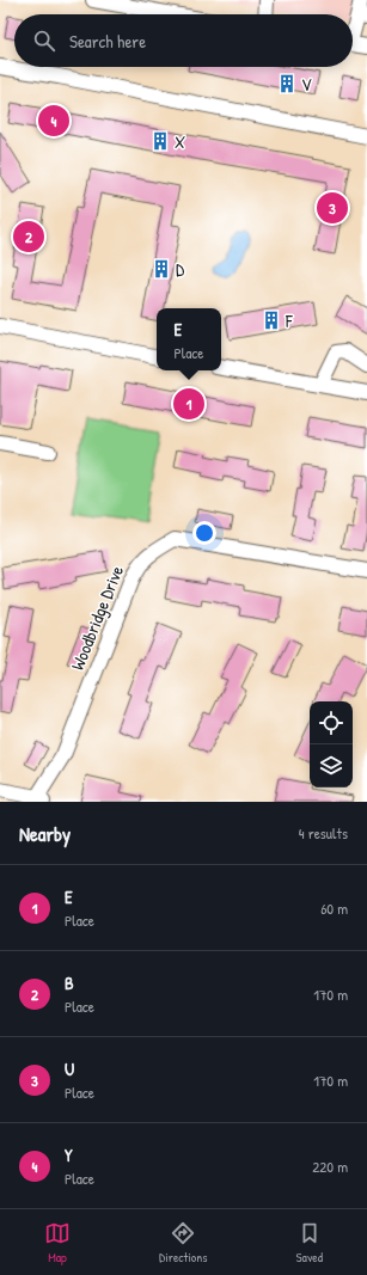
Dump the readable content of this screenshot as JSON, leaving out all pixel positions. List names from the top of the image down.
{
  "streets": {
    "street": ["Woodbridge Drive"]
  },
  "places": {
    "building": [
      "V",
      "X",
      "D",
      "F"
    ]
  },
  "page": {
    "search": "Search here",
    "pins": [
      "4",
      "3",
      "2",
      "1"
    ],
    "popup": ["E", "Place"],
    "heading": ["Nearby", "4 results"],
    "list": [
      {
        "mark": "1",
        "name": "E",
        "note": "Place",
        "value": "60 m"
      },
      {
        "mark": "2",
        "name": "B",
        "note": "Place",
        "value": "170 m"
      },
      {
        "mark": "3",
        "name": "U",
        "note": "Place",
        "value": "170 m"
      },
      {
        "mark": "4",
        "name": "Y",
        "note": "Place",
        "value": "220 m"
      }
    ],
    "nav": ["Map", "Directions", "Saved"]
  }
}
